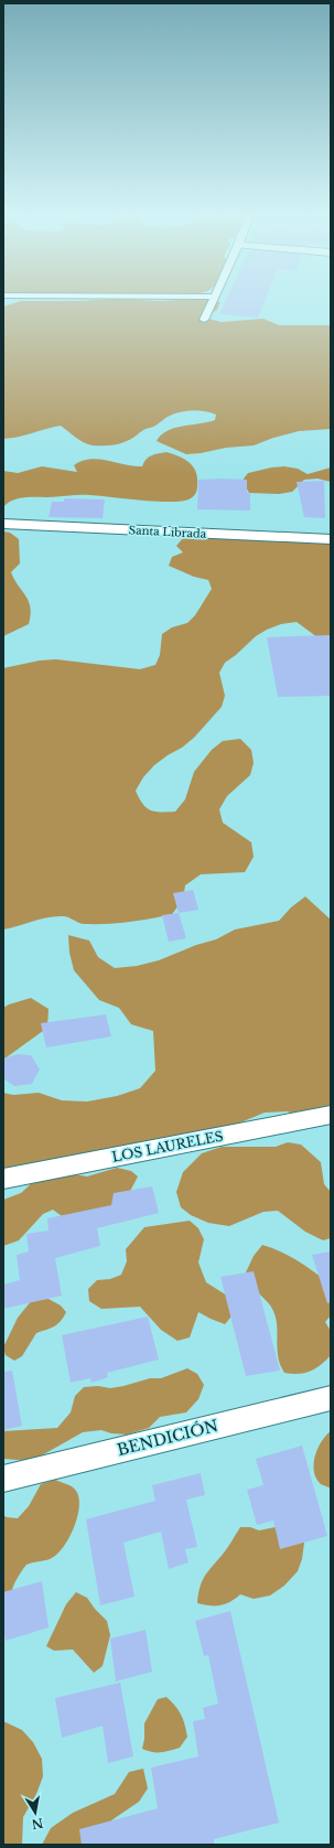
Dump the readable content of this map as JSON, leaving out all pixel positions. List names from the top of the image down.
{
  "streets": {
    "street": ["Santa Librada", "LOS LAURELES", "BENDICIÓN"]
  },
  "north": "bottom"
}
